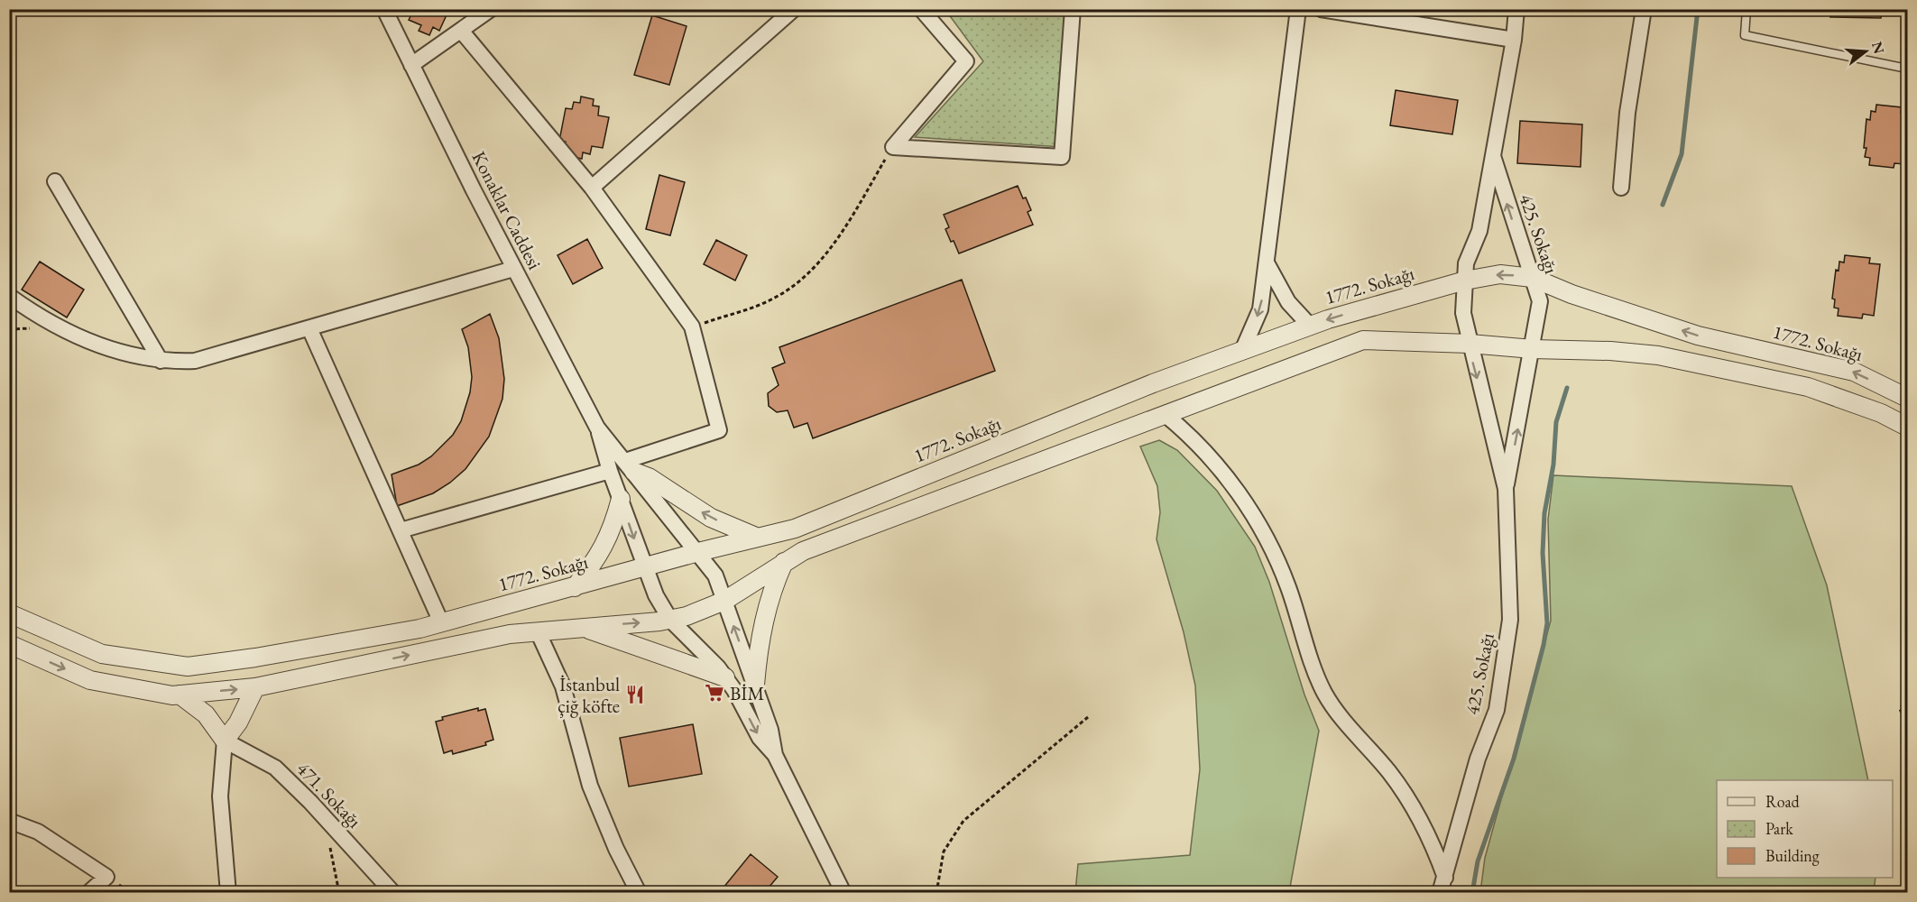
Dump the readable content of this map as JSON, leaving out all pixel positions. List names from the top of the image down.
{
  "streets": {
    "street": [
      "Konaklar Caddesi",
      "425. Sokağı",
      "1772. Sokağı",
      "471. Sokağı"
    ]
  },
  "crossings": [
    ["Konaklar Caddesi", "1772. Sokağı"],
    ["425. Sokağı", "1772. Sokağı"]
  ],
  "places": {
    "supermarket": ["BİM"],
    "restaurant": ["İstanbul çiğ köfte"]
  },
  "legend": ["Road", "Park", "Building"],
  "north": "right"
}
